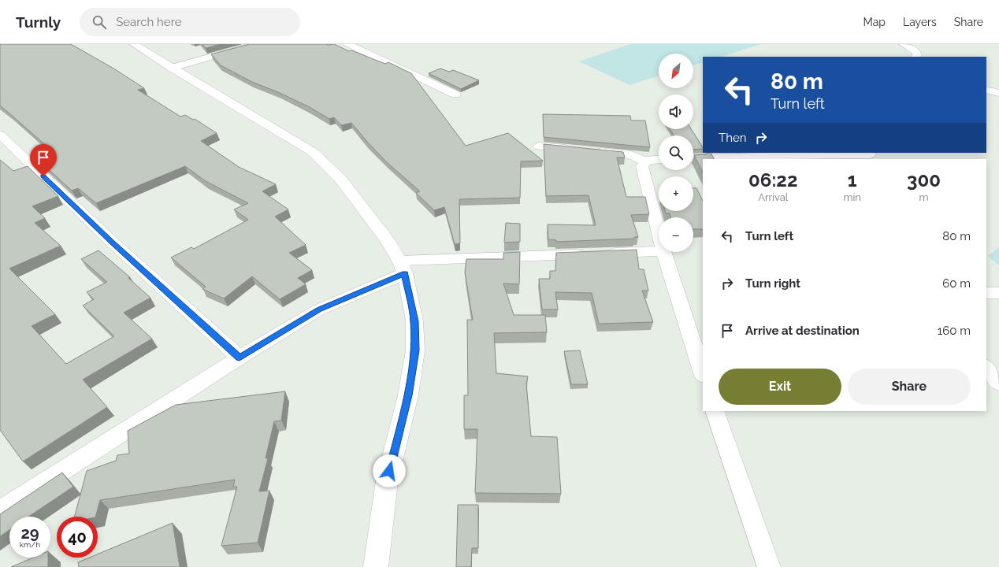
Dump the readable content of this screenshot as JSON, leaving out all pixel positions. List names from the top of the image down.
{
  "north": "bottom left",
  "page": {
    "header": "Turnly",
    "search": "Search here",
    "nav": ["Map", "Layers", "Share"],
    "map_buttons": ["+", "−"],
    "turn": ["80 m", "Turn left"],
    "then": "Then",
    "eta": [
      "06:22",
      "Arrival",
      "1",
      "min",
      "300",
      "m"
    ],
    "list": [
      {
        "name": "Turn left",
        "value": "80 m"
      },
      {
        "name": "Turn right",
        "value": "60 m"
      },
      {
        "name": "Arrive at destination",
        "value": "160 m"
      }
    ],
    "buttons": ["Exit", "Share"],
    "speed": "29 km/h",
    "limit": "40"
  }
}
